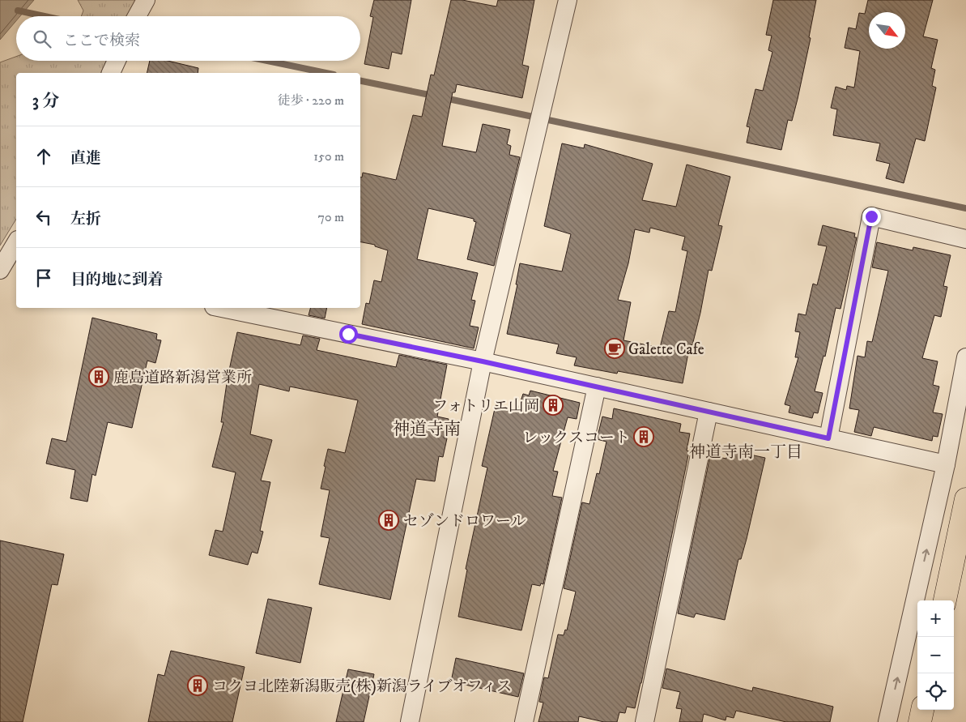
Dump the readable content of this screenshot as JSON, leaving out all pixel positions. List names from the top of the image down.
{
  "districts": ["神道寺南", "神道寺南一丁目"],
  "places": {
    "cafe": ["Galette Cafe"],
    "building": [
      "鹿島道路新潟営業所",
      "フォトリエ山岡",
      "レックスコート",
      "セゾンドロワール",
      "コクヨ北陸新潟販売(株)新潟ライブオフィス"
    ]
  },
  "north": "bottom right",
  "page": {
    "search": "ここで検索",
    "heading": ["3 分", "徒歩 · 220 m"],
    "list": [
      ["直進", "150 m"],
      ["左折", "70 m"],
      "目的地に到着"
    ],
    "map_buttons": ["+", "−"]
  }
}
